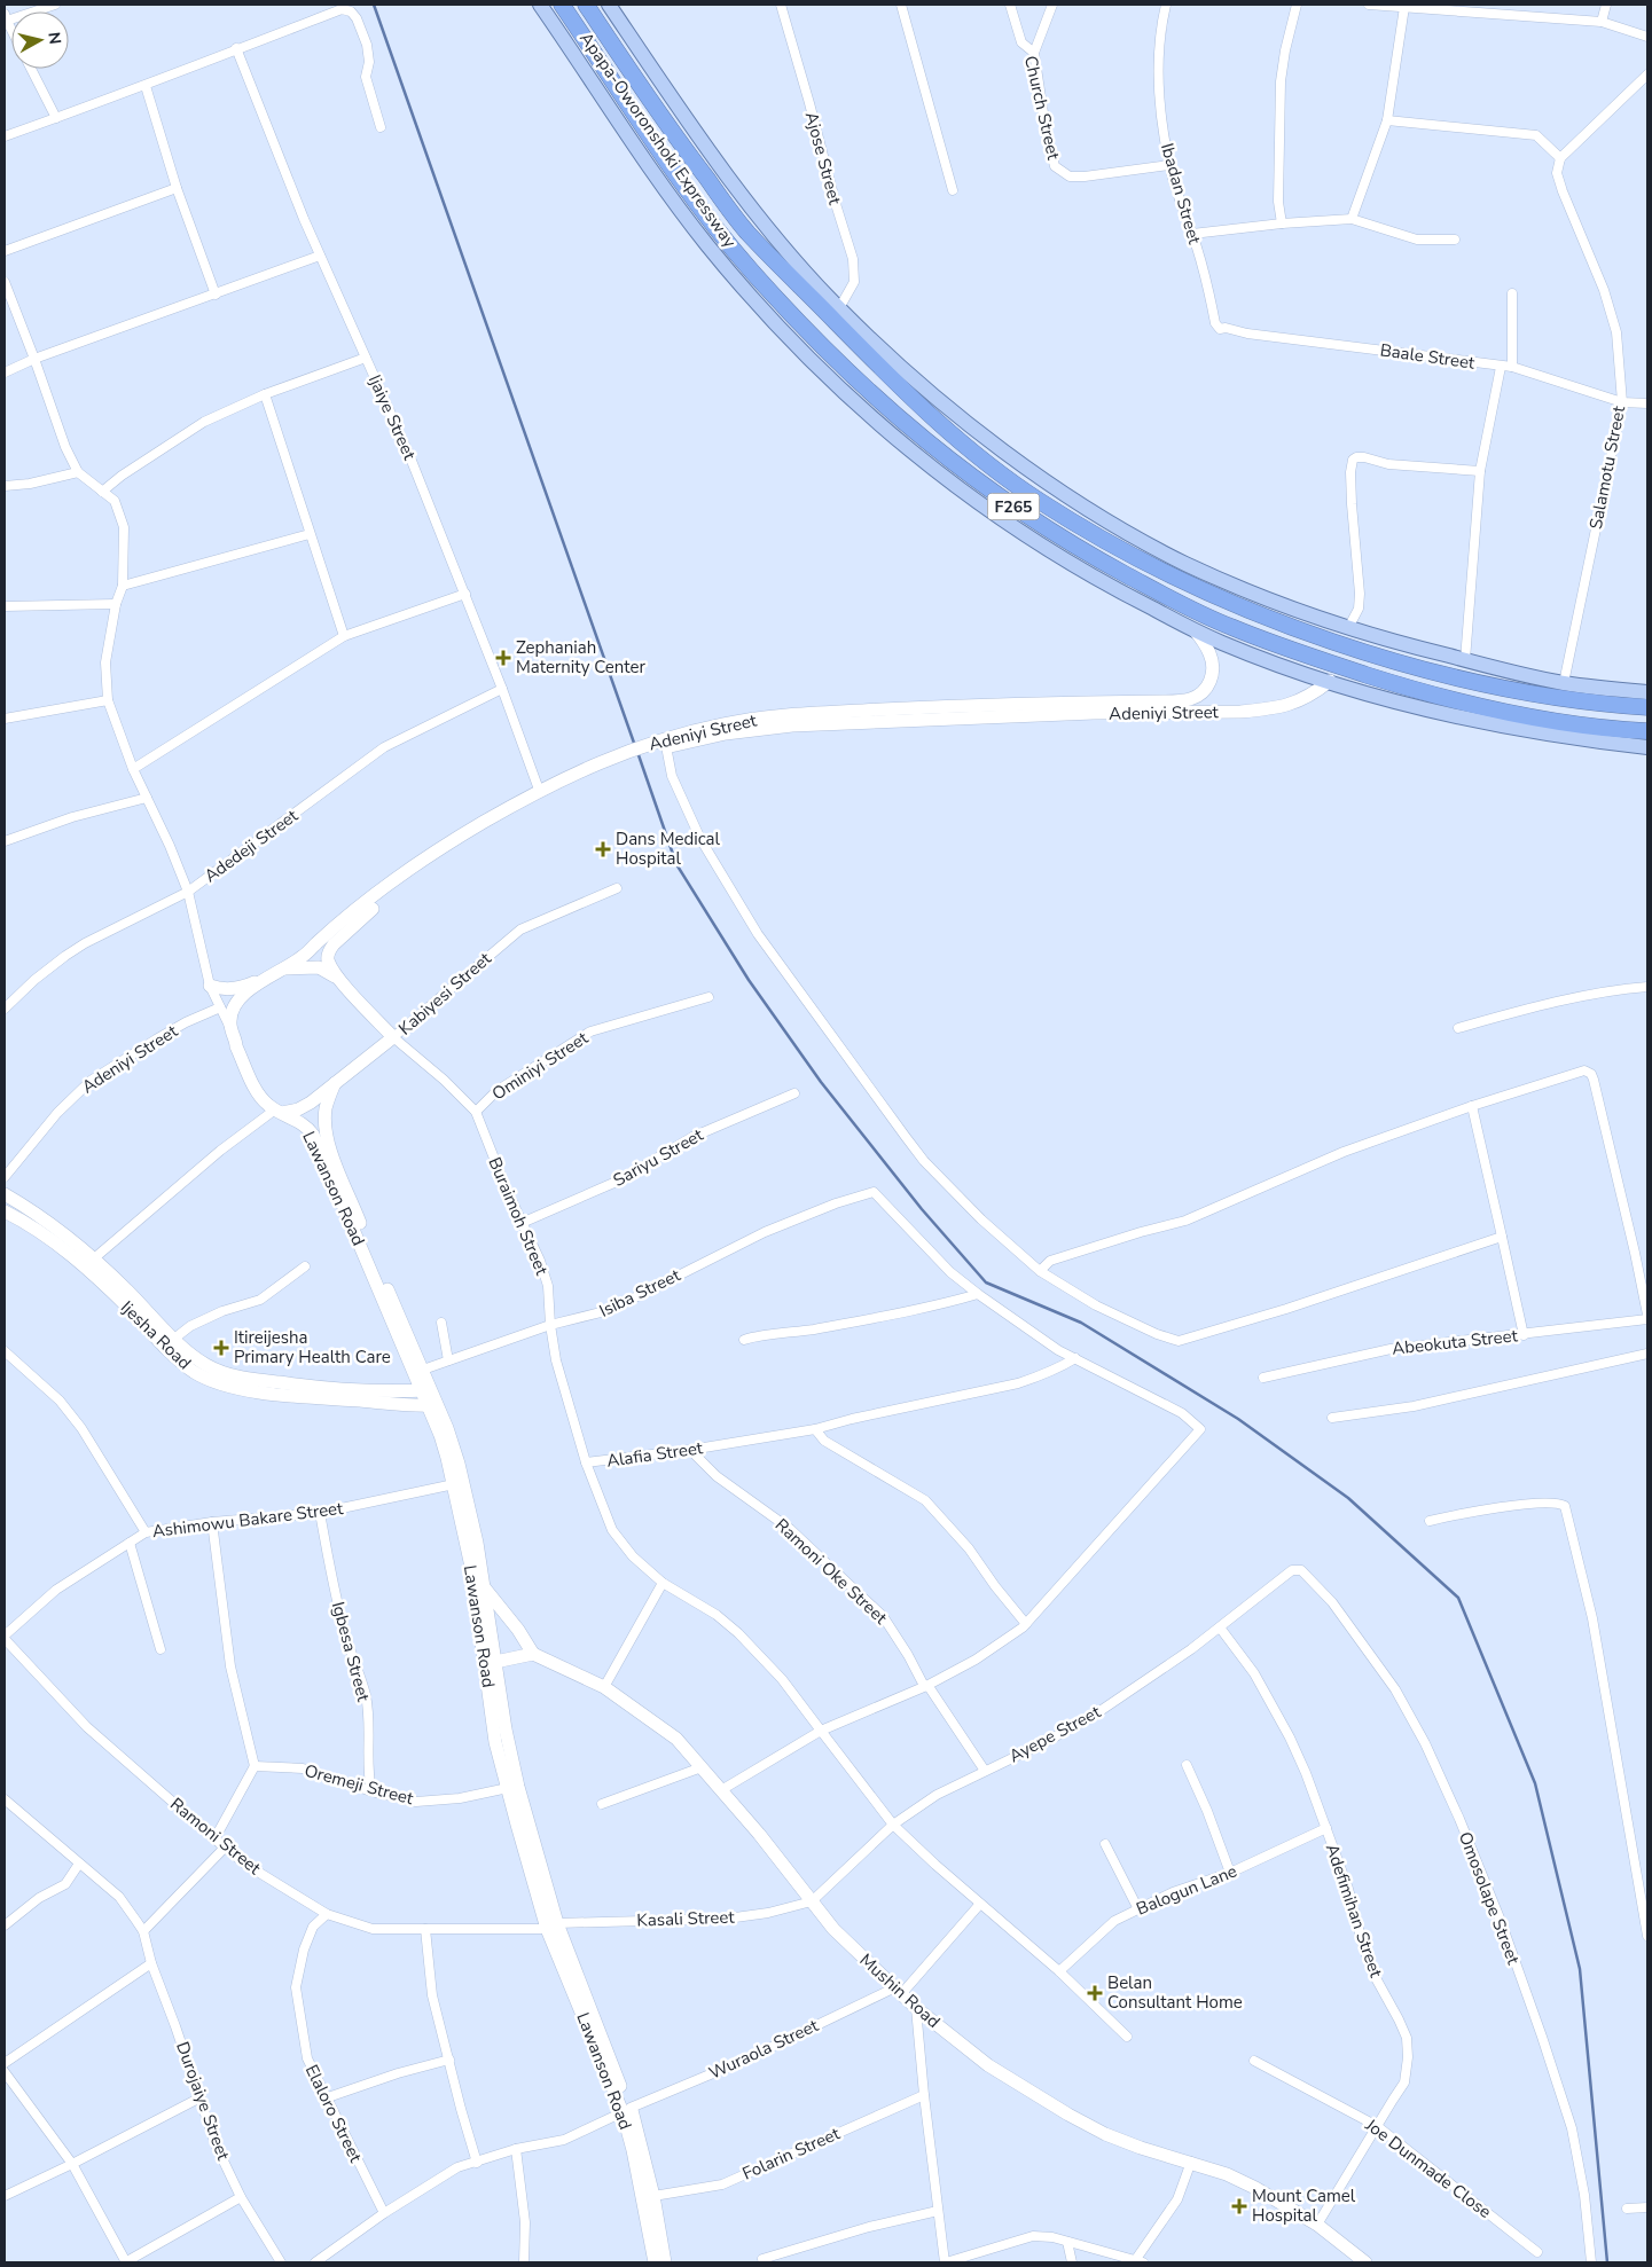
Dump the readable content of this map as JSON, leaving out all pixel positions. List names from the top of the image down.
{
  "streets": {
    "highway": ["Apapa-Oworonshoki Expressway", "F265"],
    "main road": [
      "Adeniyi Street",
      "Kabiyesi Street",
      "Lawanson Road",
      "Ijesha Road",
      "Mushin Road"
    ],
    "street": [
      "Church Street",
      "Ajose Street",
      "Ibadan Street",
      "Baale Street",
      "Ijaiye Street",
      "Salamotu Street",
      "Adedeji Street",
      "Ominiyi Street",
      "Sariyu Street",
      "Buraimoh Street",
      "Isiba Street",
      "Abeokuta Street",
      "Alafia Street",
      "Ashimowu Bakare Street",
      "Ramoni Oke Street",
      "Igbesa Street",
      "Ayepe Street",
      "Oremeji Street",
      "Ramoni Street",
      "Balogun Lane",
      "Omosolape Street",
      "Adefimihan Street",
      "Kasali Street",
      "Wuraola Street",
      "Durojaiye Street",
      "Elaloro Street",
      "Folarin Street",
      "Joe Dunmade Close"
    ]
  },
  "crossings": [
    ["Church Street", "Ibadan Street"],
    ["Apapa-Oworonshoki Expressway", "Ajose Street"],
    ["Apapa-Oworonshoki Expressway", "Salamotu Street"],
    ["Apapa-Oworonshoki Expressway", "Adeniyi Street"],
    ["Ibadan Street", "Baale Street"],
    ["Baale Street", "Salamotu Street"],
    ["Ijaiye Street", "Adeniyi Street"],
    ["Ijaiye Street", "Adedeji Street"],
    ["Adeniyi Street", "Kabiyesi Street"],
    ["Adeniyi Street", "Lawanson Road"],
    ["Adeniyi Street", "Buraimoh Street"],
    ["Kabiyesi Street", "Lawanson Road"],
    ["Kabiyesi Street", "Buraimoh Street"],
    ["Ominiyi Street", "Buraimoh Street"],
    ["Sariyu Street", "Buraimoh Street"],
    ["Lawanson Road", "Buraimoh Street"],
    ["Lawanson Road", "Ijesha Road"],
    ["Lawanson Road", "Ashimowu Bakare Street"],
    ["Lawanson Road", "Oremeji Street"],
    ["Lawanson Road", "Ramoni Street"],
    ["Lawanson Road", "Kasali Street"],
    ["Lawanson Road", "Wuraola Street"],
    ["Lawanson Road", "Folarin Street"],
    ["Buraimoh Street", "Isiba Street"],
    ["Buraimoh Street", "Alafia Street"],
    ["Alafia Street", "Ramoni Oke Street"],
    ["Alafia Street", "Ayepe Street"],
    ["Alafia Street", "Balogun Lane"],
    ["Ashimowu Bakare Street", "Igbesa Street"],
    ["Ashimowu Bakare Street", "Ramoni Street"],
    ["Ramoni Oke Street", "Ayepe Street"],
    ["Igbesa Street", "Oremeji Street"],
    ["Ayepe Street", "Omosolape Street"],
    ["Ayepe Street", "Adefimihan Street"],
    ["Ayepe Street", "Kasali Street"],
    ["Ayepe Street", "Mushin Road"],
    ["Ramoni Street", "Kasali Street"],
    ["Ramoni Street", "Elaloro Street"],
    ["Balogun Lane", "Adefimihan Street"],
    ["Adefimihan Street", "Mushin Road"],
    ["Adefimihan Street", "Joe Dunmade Close"],
    ["Kasali Street", "Mushin Road"],
    ["Mushin Road", "Wuraola Street"],
    ["Wuraola Street", "Elaloro Street"]
  ],
  "places": {
    "health": [
      "Zephaniah Maternity Center",
      "Dans Medical Hospital",
      "Itireijesha Primary Health Care",
      "Belan Consultant Home",
      "Mount Camel Hospital"
    ]
  },
  "north": "right"
}
